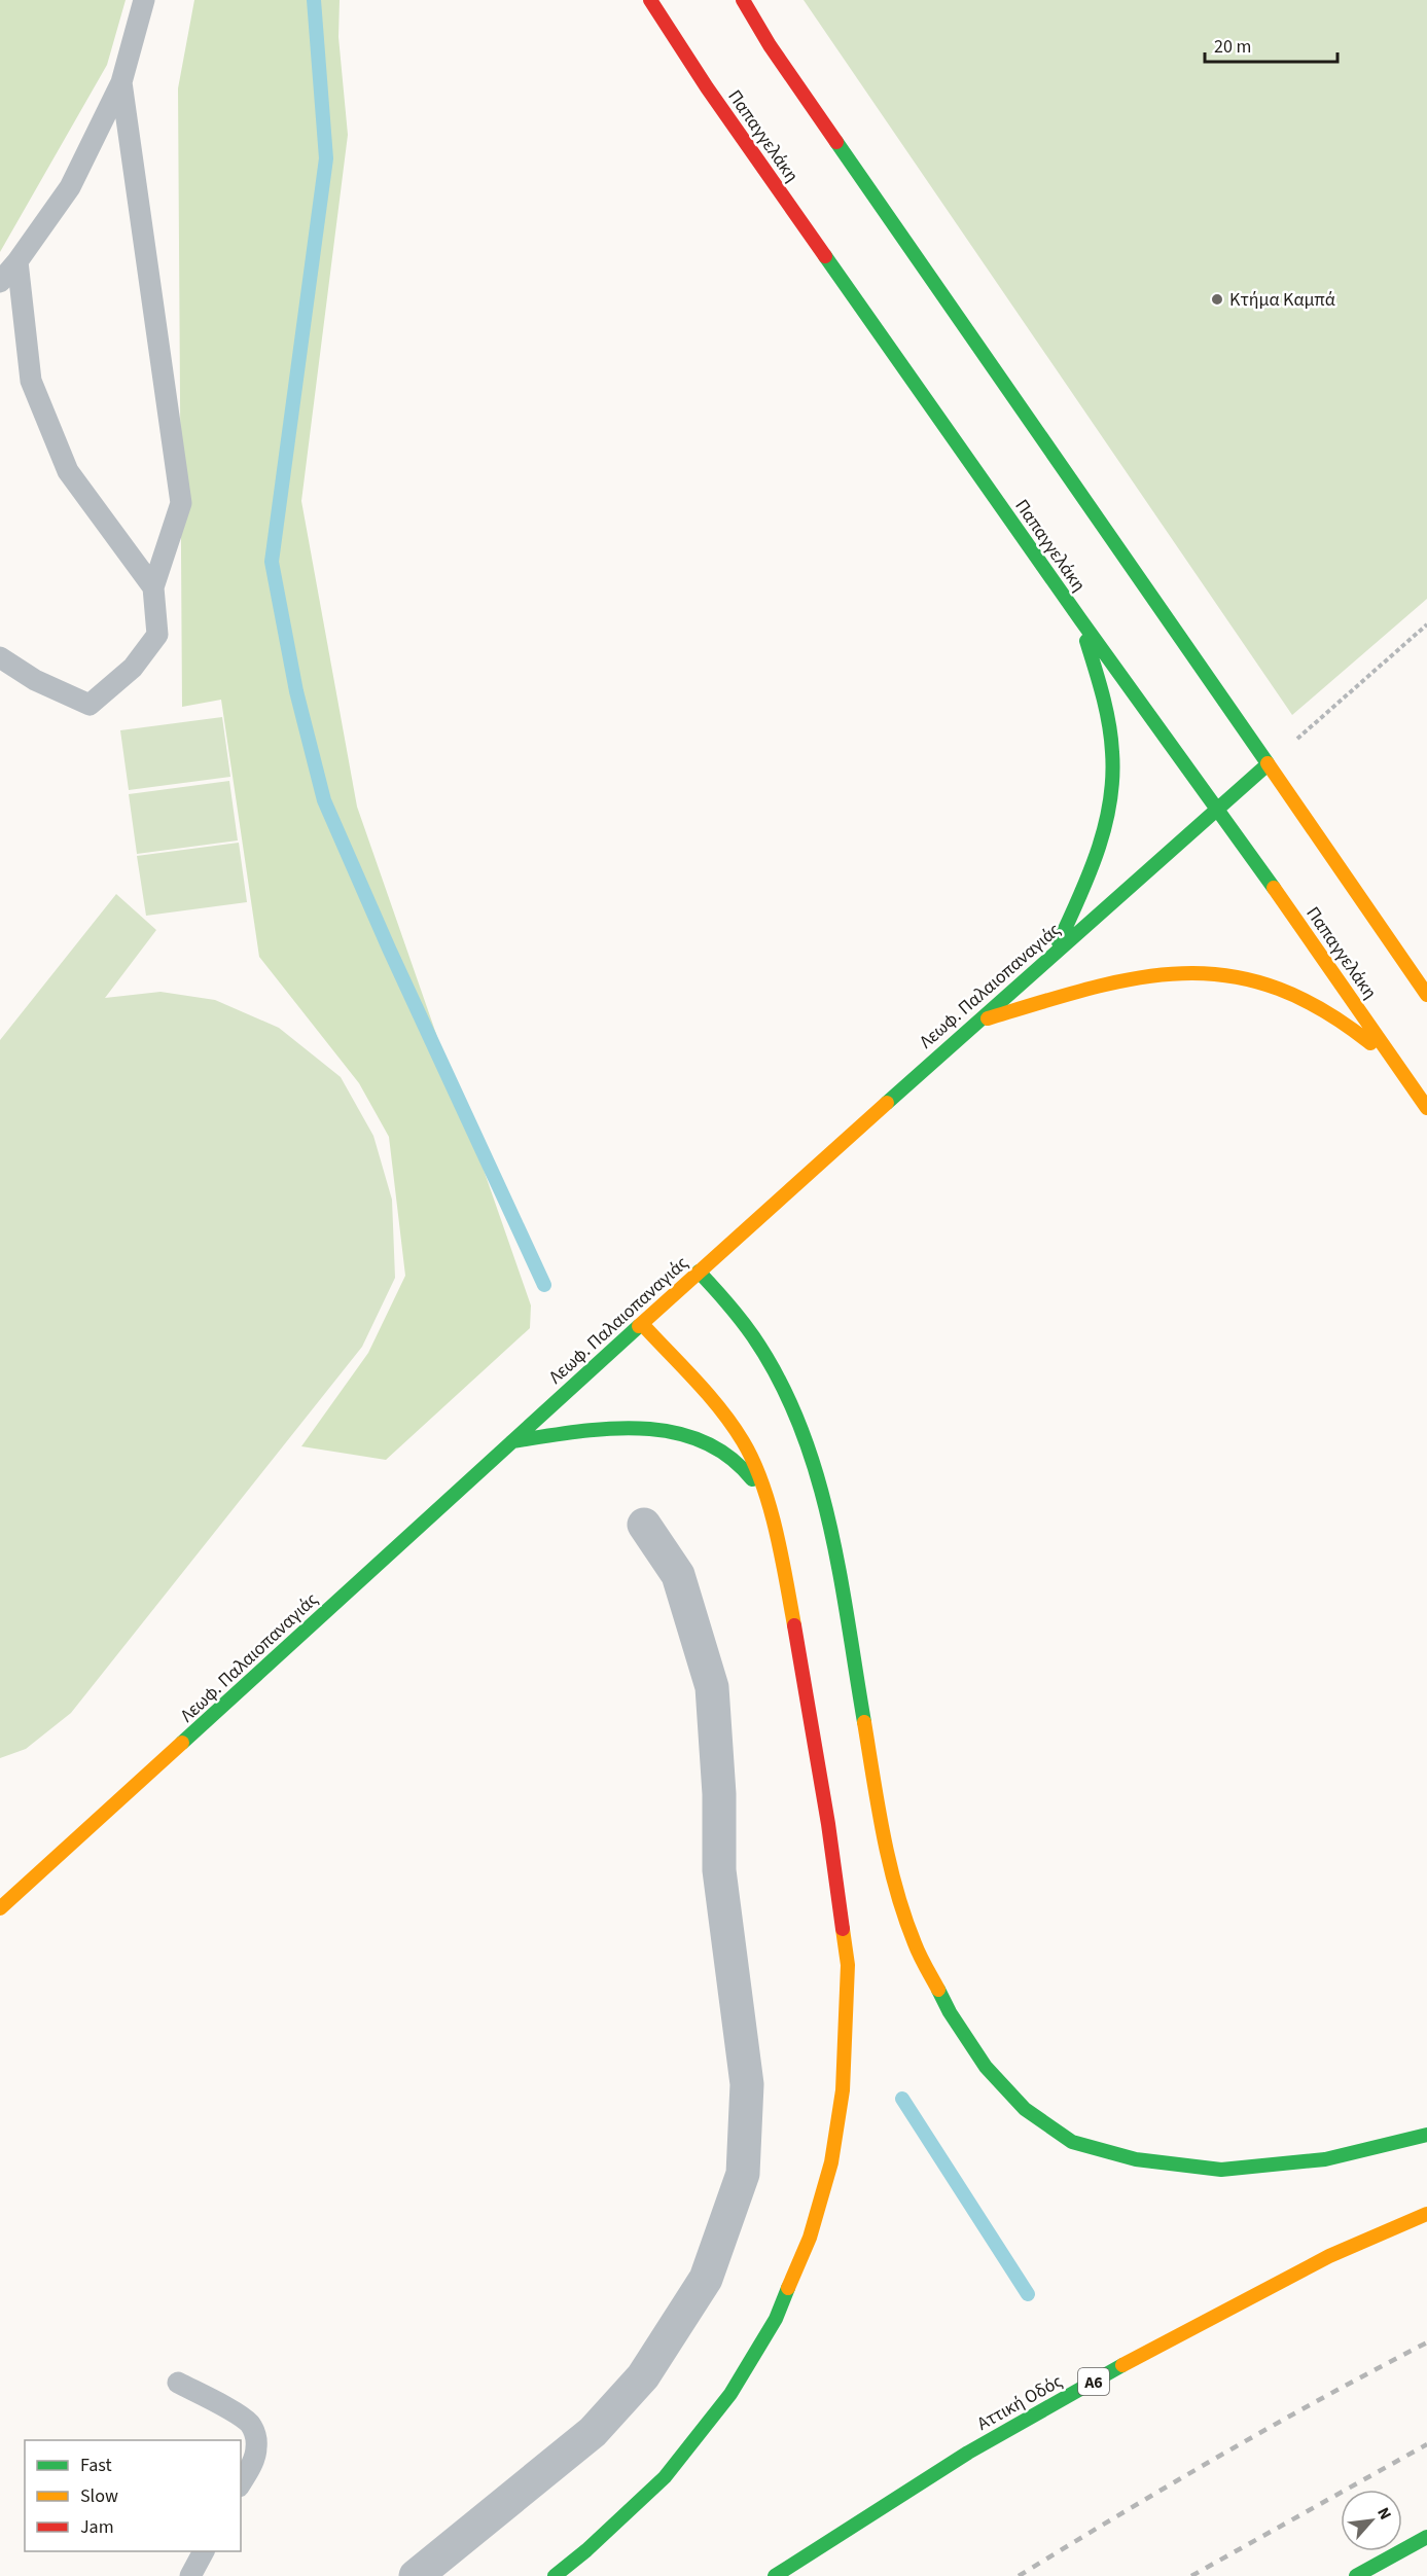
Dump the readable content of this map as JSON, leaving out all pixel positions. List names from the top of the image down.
{
  "streets": {
    "main road": [
      "Παπαγγελάκη",
      "Λεωφ. Παλαιοπαναγιάς",
      "Α6",
      "Αττική Οδός"
    ]
  },
  "crossings": [
    ["Παπαγγελάκη", "Λεωφ. Παλαιοπαναγιάς"]
  ],
  "places": ["Kτήμα Καμπά"],
  "legend": ["Fast", "Slow", "Jam"],
  "scale_bar": "20 m",
  "north": "top right"
}
